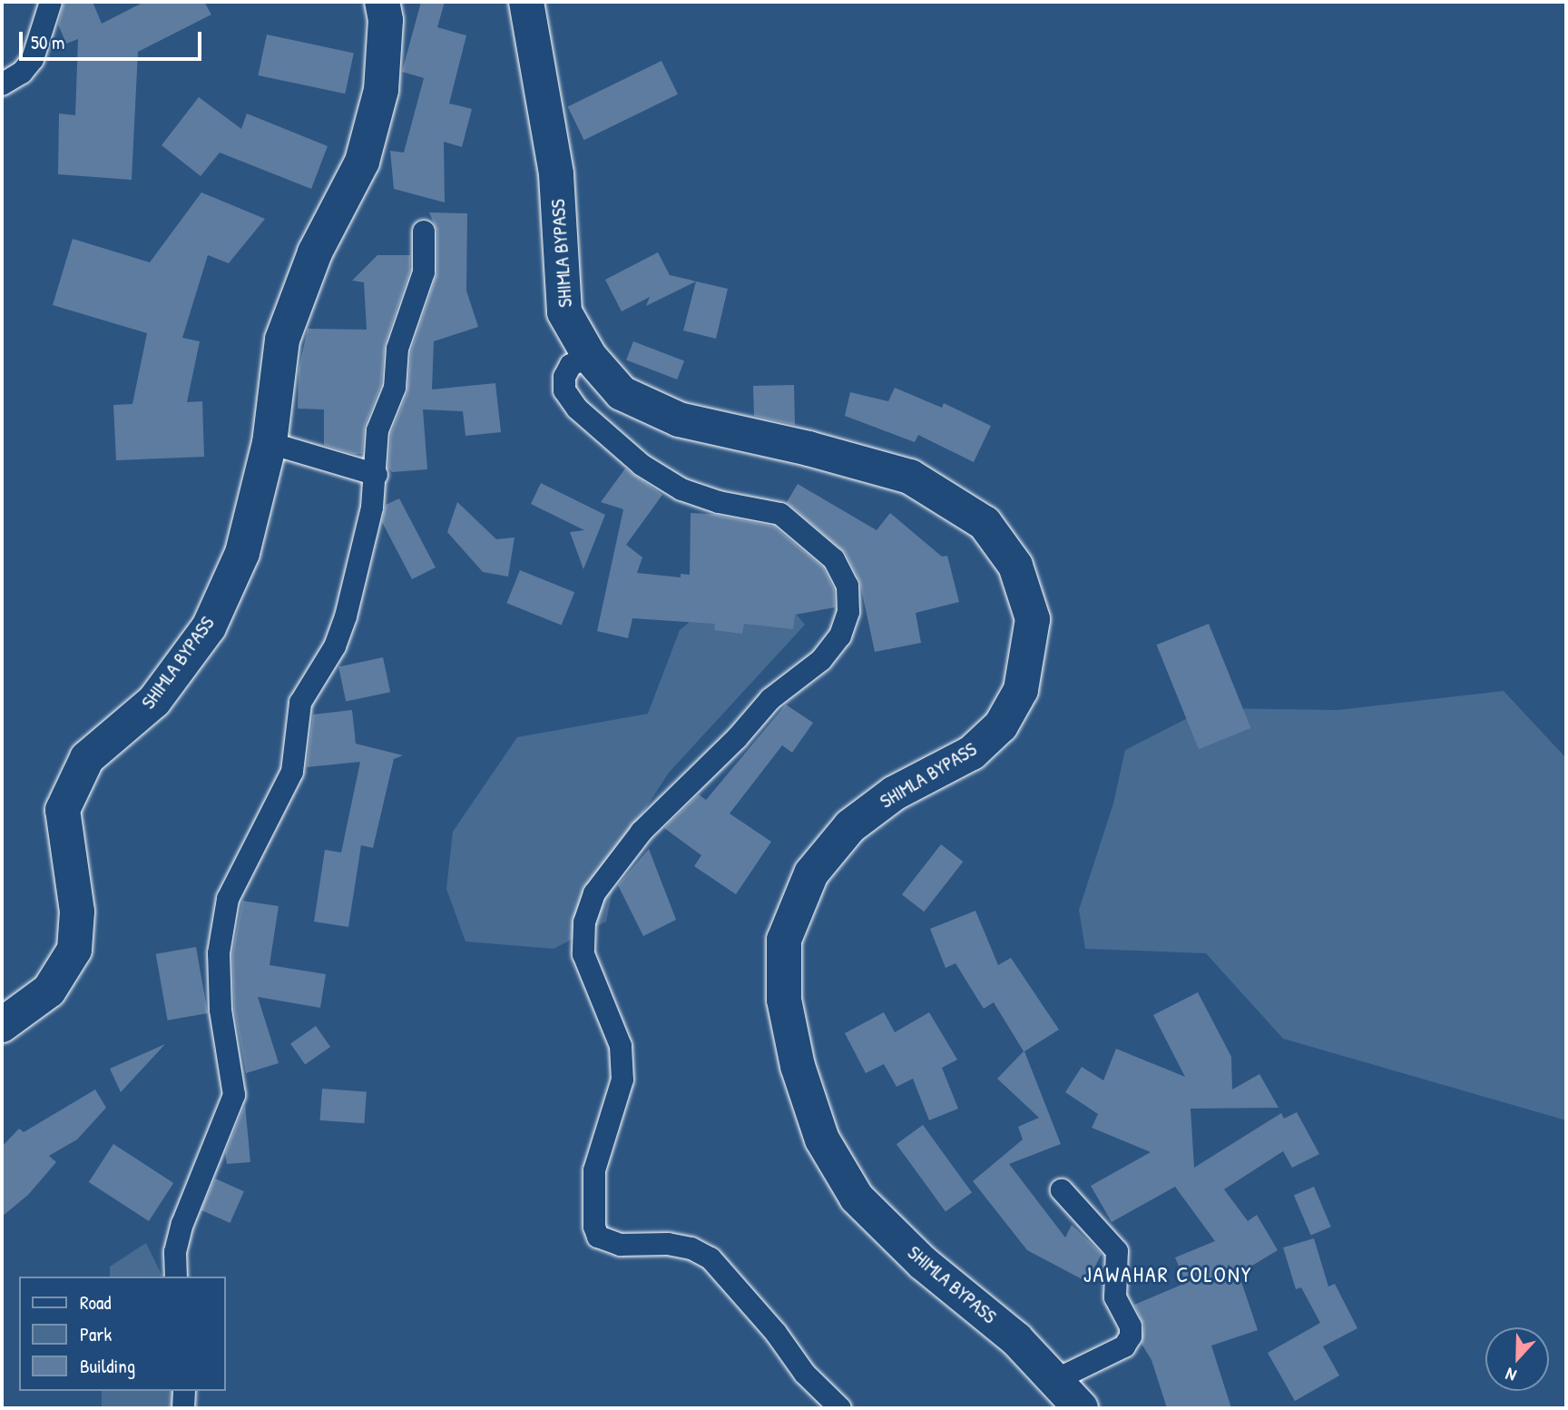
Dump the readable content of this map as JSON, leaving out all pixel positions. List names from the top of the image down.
{
  "streets": {
    "highway": ["SHIMLA BYPASS"]
  },
  "districts": ["JAWAHAR COLONY"],
  "legend": ["Road", "Park", "Building"],
  "scale_bar": "50 m",
  "north": "bottom"
}
